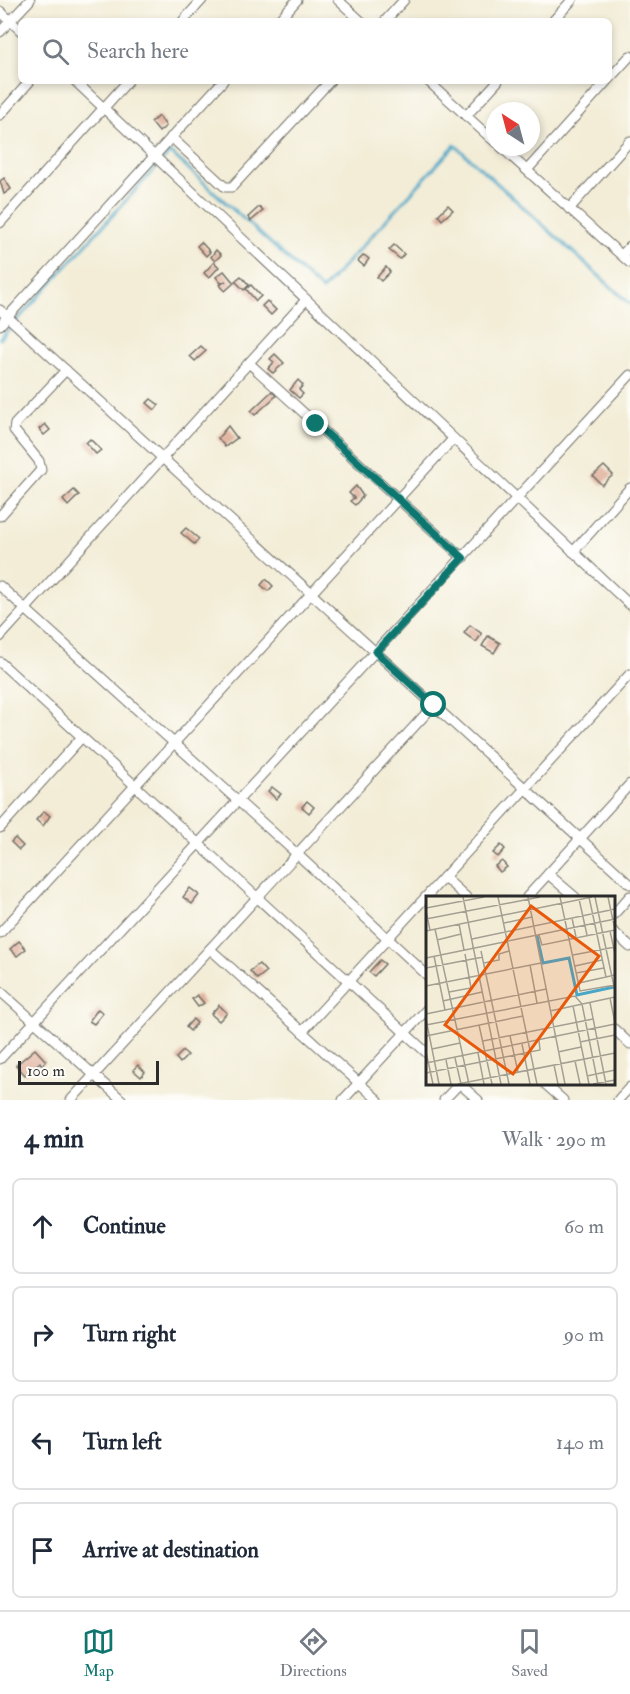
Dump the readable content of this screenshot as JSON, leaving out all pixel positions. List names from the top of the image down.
{
  "scale_bar": "100 m",
  "north": "top left",
  "page": {
    "search": "Search here",
    "scale": "100 m",
    "heading": ["4 min", "Walk · 290 m"],
    "list": [
      ["Continue", "60 m"],
      ["Turn right", "90 m"],
      ["Turn left", "140 m"],
      "Arrive at destination"
    ],
    "nav": ["Map", "Directions", "Saved"]
  }
}
